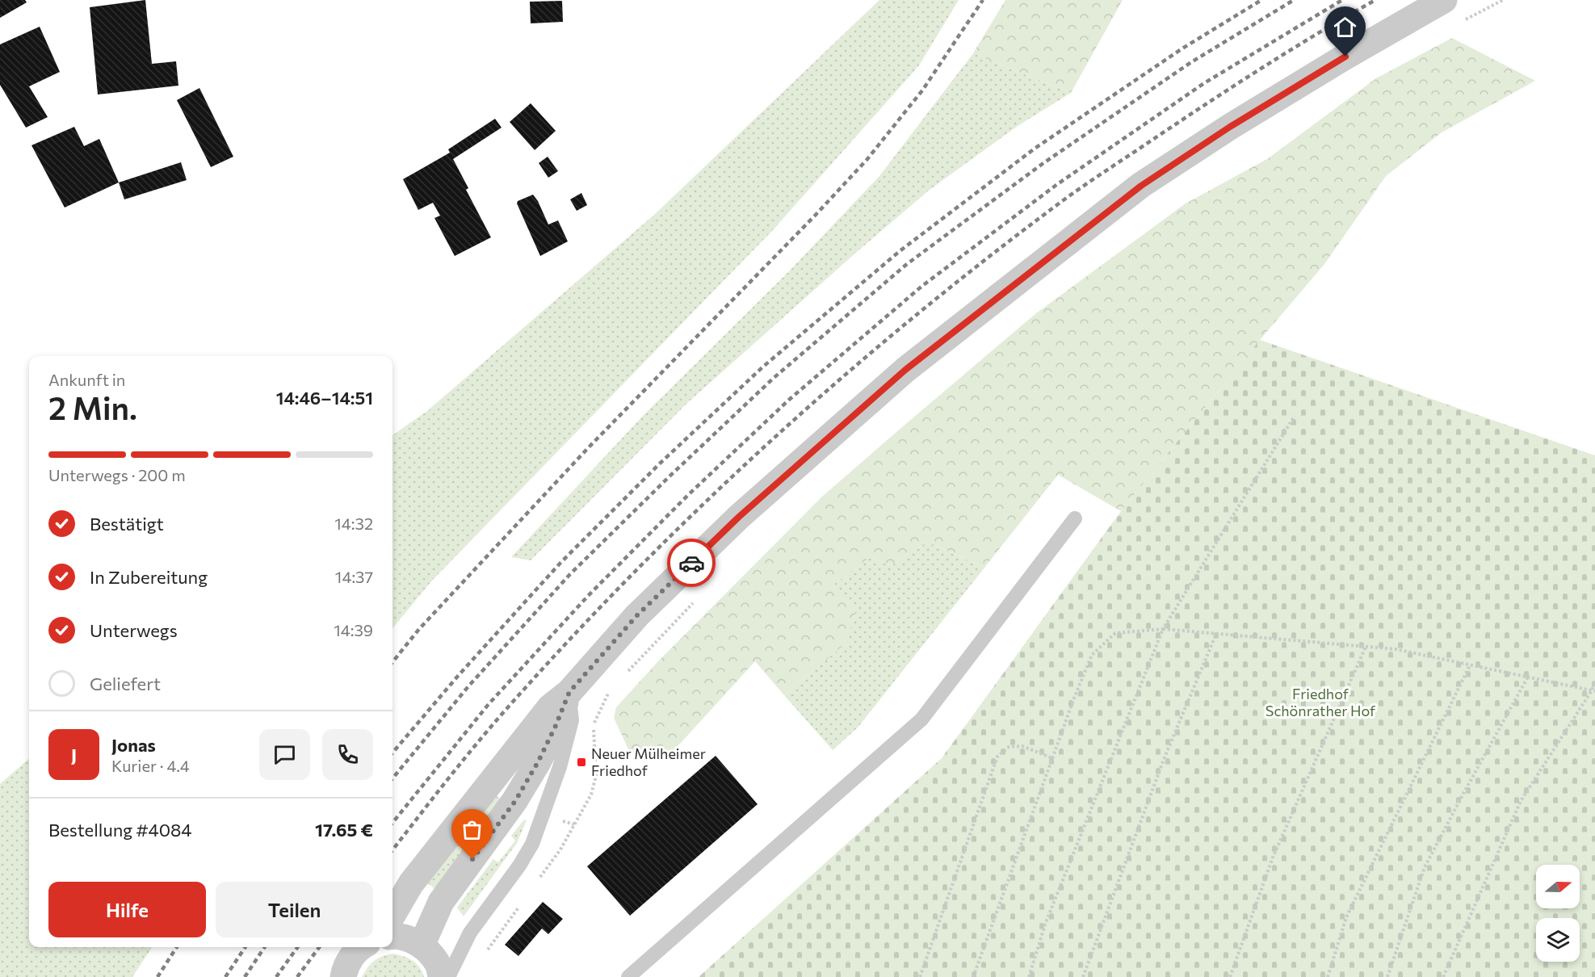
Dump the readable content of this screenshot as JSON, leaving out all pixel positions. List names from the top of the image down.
{
  "parks": ["Friedhof Schönrather Hof"],
  "places": {
    "transit": ["Neuer Mülheimer Friedhof"]
  },
  "north": "right",
  "page": {
    "heading": ["2 Min.", "Ankunft in", "14:46–14:51"],
    "panel": [
      "Jonas",
      "Kurier · 4.4",
      "Bestellung #4084",
      "17.65 €"
    ],
    "bar": "Unterwegs · 200 m",
    "list": [
      ["Bestätigt", "14:32"],
      ["In Zubereitung", "14:37"],
      ["Unterwegs", "14:39"],
      "Geliefert"
    ],
    "round": "J",
    "buttons": ["Hilfe", "Teilen"]
  }
}
